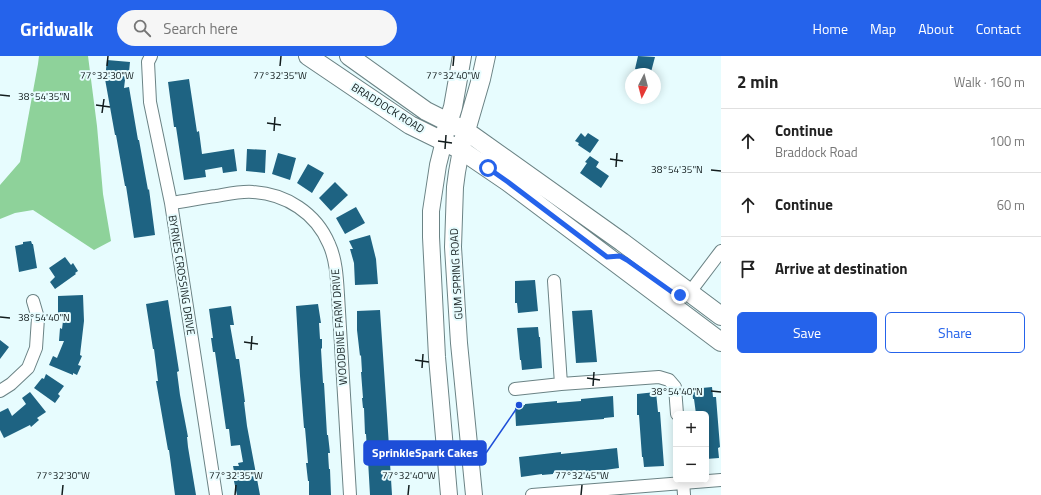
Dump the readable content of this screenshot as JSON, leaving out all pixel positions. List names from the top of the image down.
{
  "streets": {
    "main road": ["BRADDOCK ROAD", "GUM SPRING ROAD"],
    "street": ["BYRNES CROSSING DRIVE", "WOODBINE FARM DRIVE"]
  },
  "crossings": [
    ["BRADDOCK ROAD", "GUM SPRING ROAD"],
    ["BYRNES CROSSING DRIVE", "WOODBINE FARM DRIVE"]
  ],
  "places": ["SprinkleSpark Cakes"],
  "north": "bottom",
  "page": {
    "header": "Gridwalk",
    "search": "Search here",
    "nav": [
      "Home",
      "Map",
      "About",
      "Contact"
    ],
    "heading": ["2 min", "Walk · 160 m"],
    "list": [
      ["Continue", "Braddock Road", "100 m"],
      ["Continue", "60 m"],
      "Arrive at destination"
    ],
    "buttons": ["Save", "Share"],
    "map_buttons": ["+", "−"]
  },
  "coordinates": [
    "77°32'30\"W",
    "77°32'35\"W",
    "77°32'40\"W",
    "38°54'35\"N",
    "38°54'40\"N",
    "77°32'45\"W"
  ]
}
